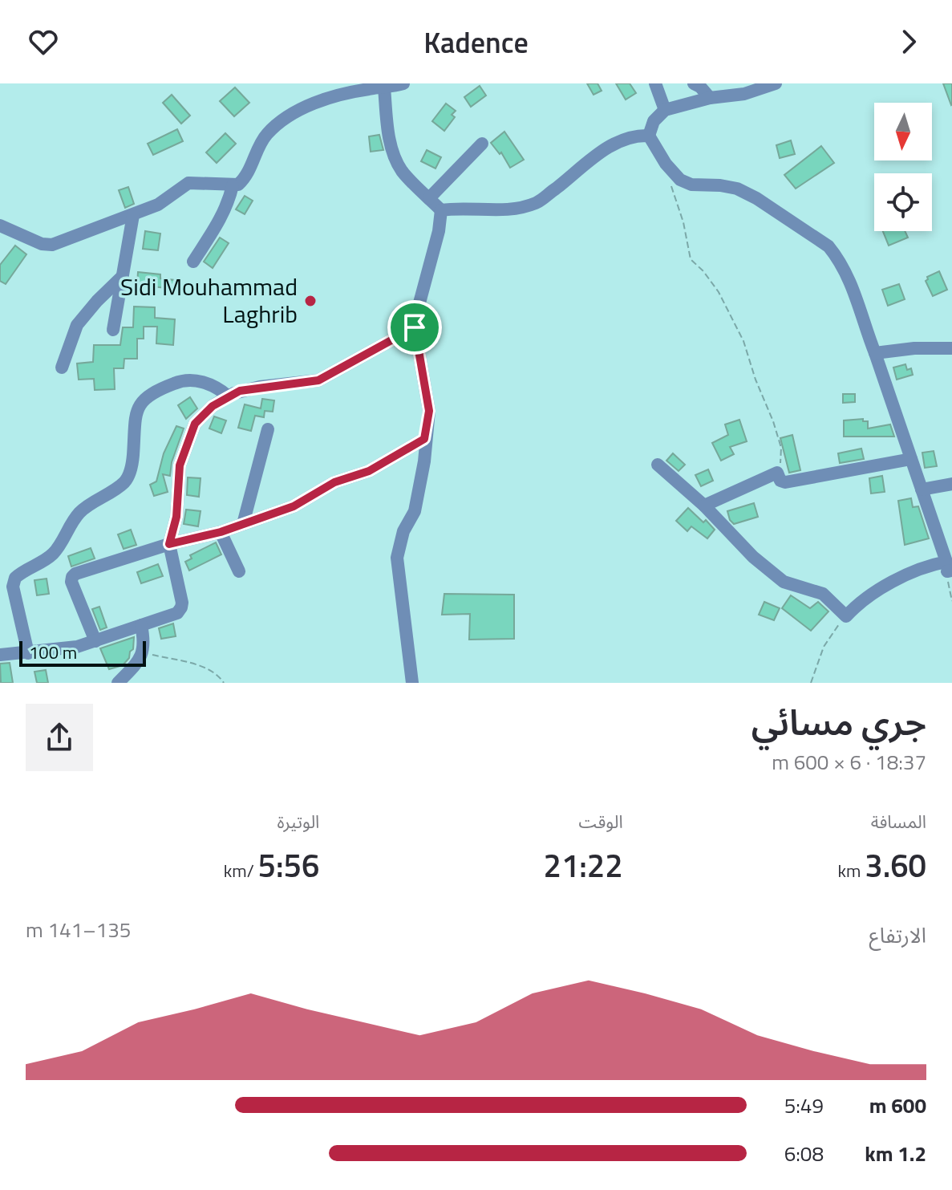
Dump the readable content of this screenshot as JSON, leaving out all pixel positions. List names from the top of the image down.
{
  "places": ["Sidi Mouhammad Laghrib"],
  "scale_bar": "100 m",
  "north": "bottom",
  "page": {
    "header": "Kadence",
    "scale": "100 m",
    "heading": ["جري مسائي", "18:37 · 6 × 600 m"],
    "stats": [
      ["المسافة", "3.60 km"],
      ["الوقت", "21:22"],
      ["الوتيرة", "5:56 /km"]
    ],
    "chart": ["الارتفاع", "135–141 m"],
    "list": [
      {
        "name": "600 m",
        "note": "5:49"
      },
      {
        "name": "1.2 km",
        "note": "6:08"
      }
    ]
  }
}
